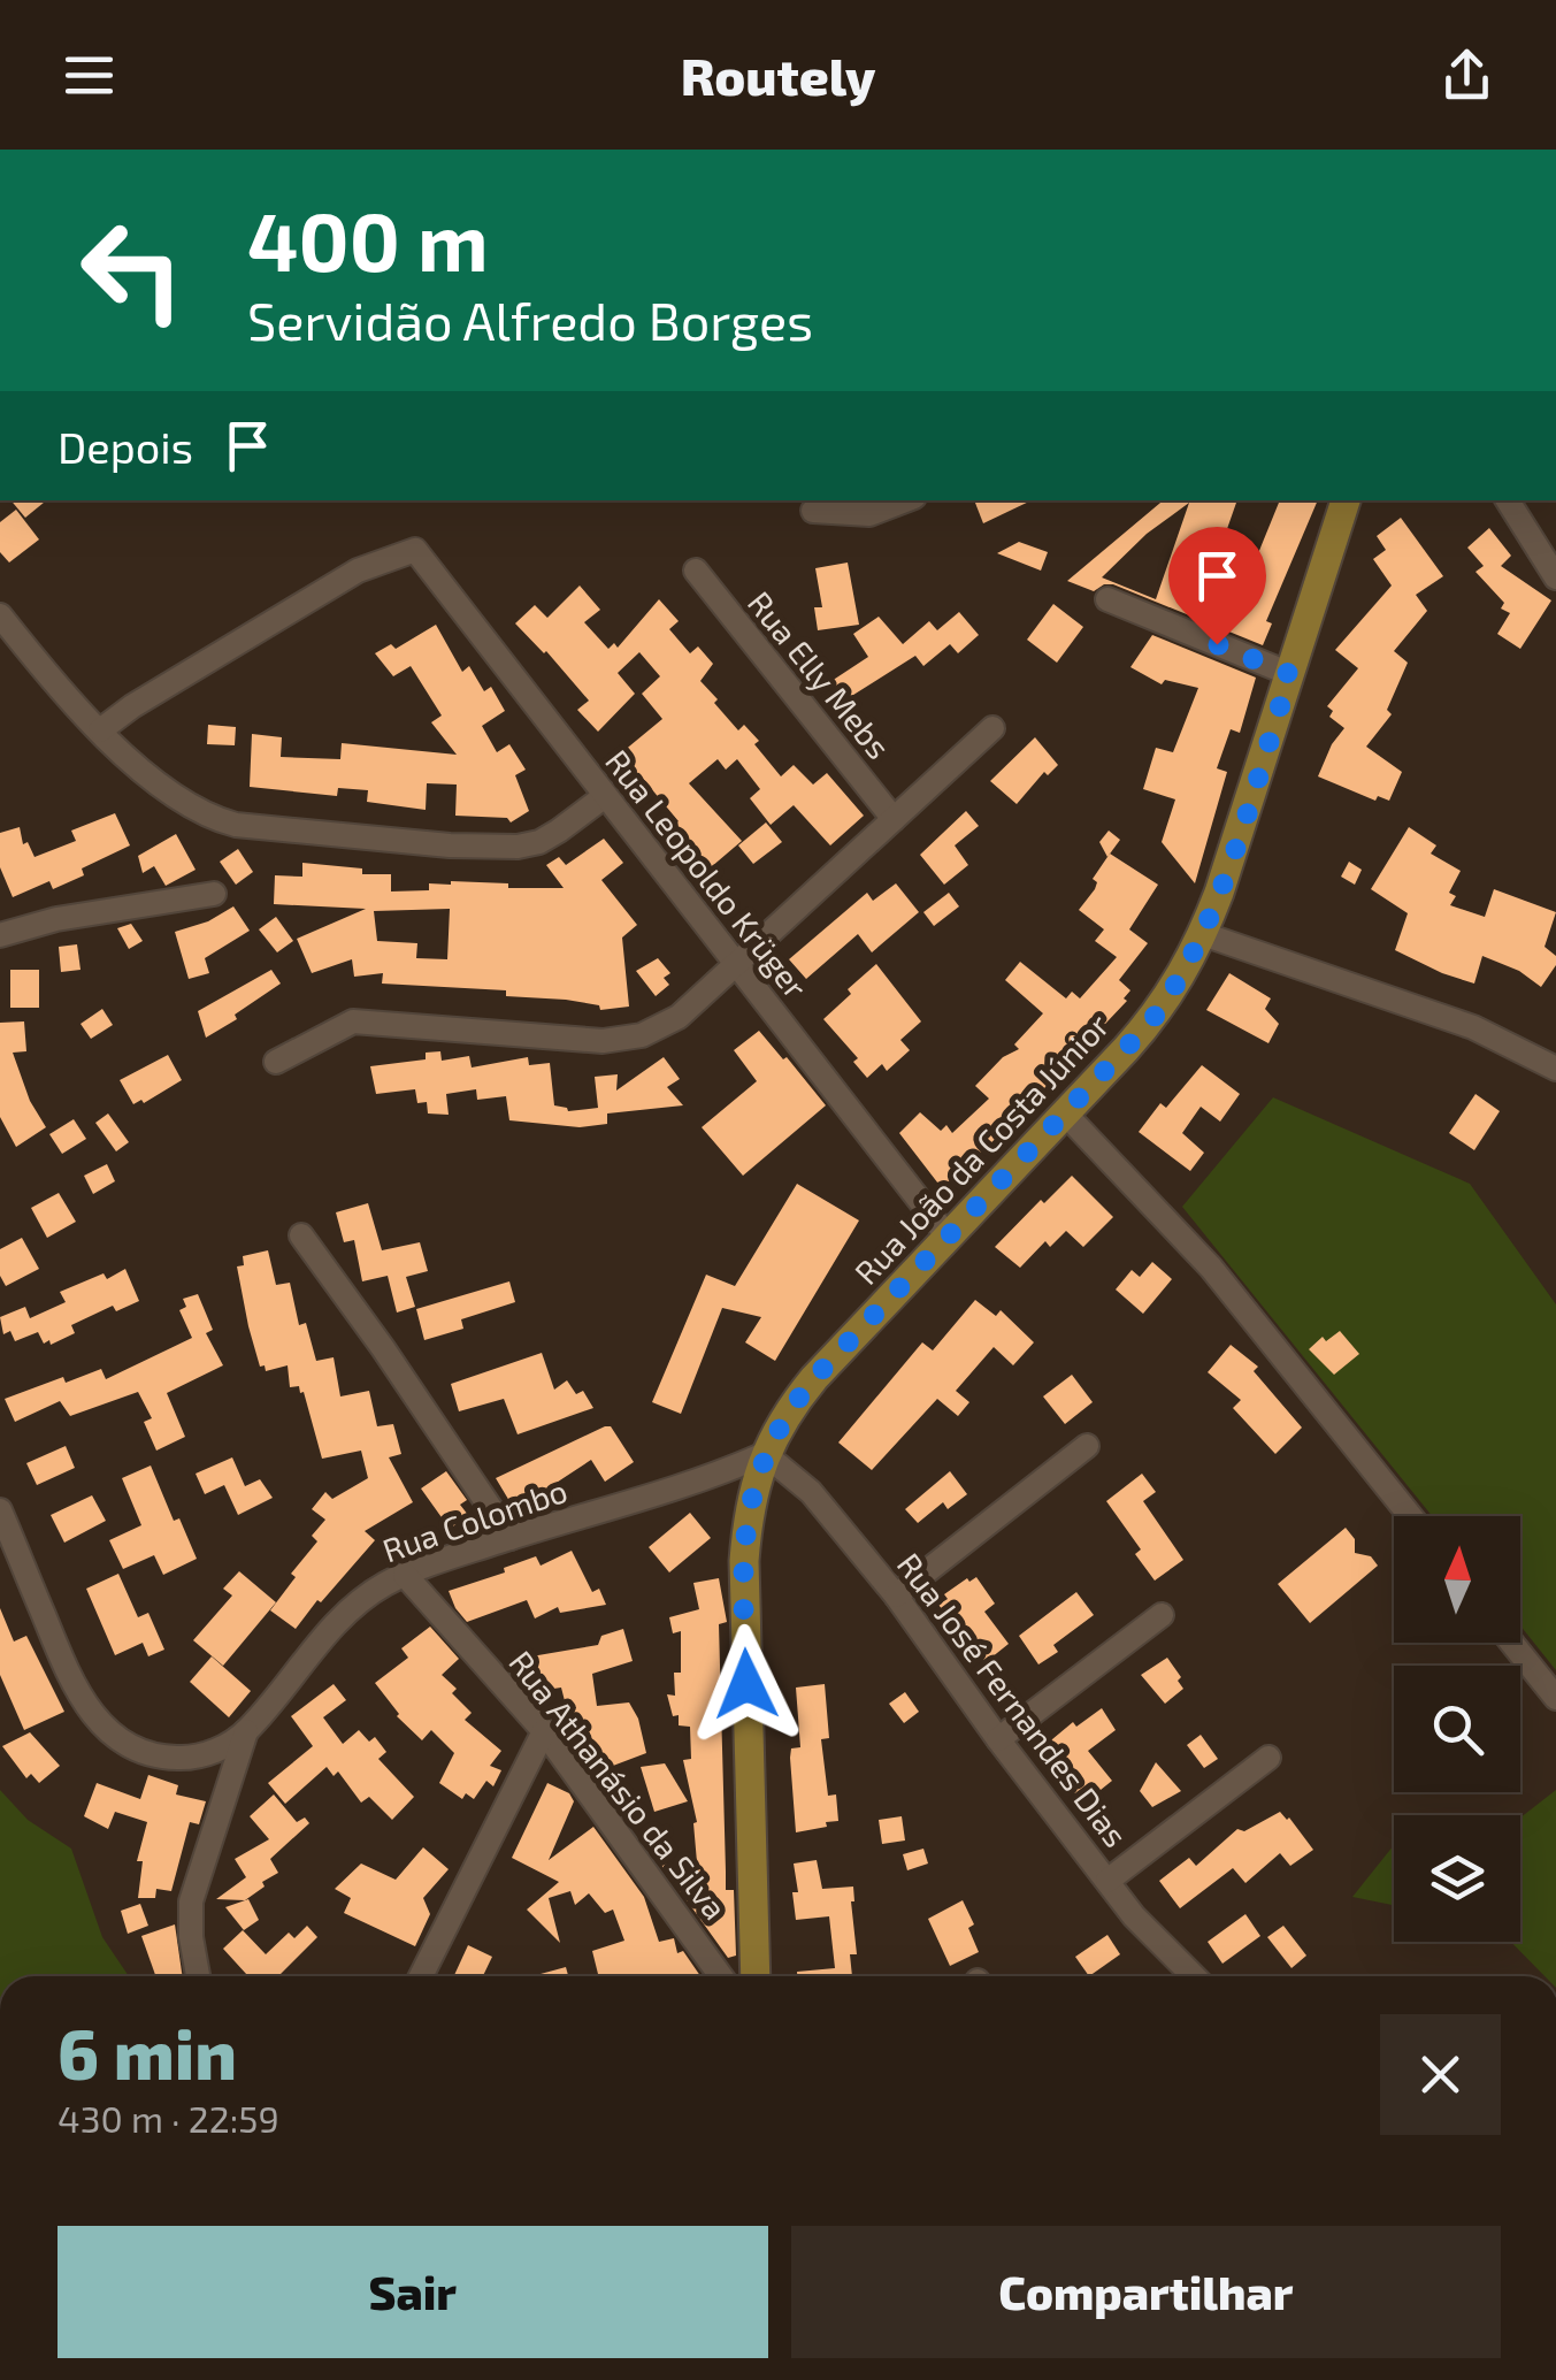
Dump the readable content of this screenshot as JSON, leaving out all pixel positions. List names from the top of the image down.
{
  "streets": {
    "main road": ["Rua João da Costa Júnior"],
    "street": [
      "Rua Elly Mebs",
      "Rua Leopoldo Krüger",
      "Rua Colombo",
      "Rua José Fernandes Dias",
      "Rua Athanásio da Silva"
    ]
  },
  "crossings": [
    ["Rua Leopoldo Krüger", "Rua João da Costa Júnior"],
    ["Rua João da Costa Júnior", "Rua Colombo"],
    ["Rua João da Costa Júnior", "Rua José Fernandes Dias"],
    ["Rua Colombo", "Rua José Fernandes Dias"],
    ["Rua Colombo", "Rua Athanásio da Silva"]
  ],
  "north": "top",
  "page": {
    "header": "Routely",
    "turn": ["400 m", "Servidão Alfredo Borges"],
    "then": "Depois",
    "heading": ["6 min", "430 m · 22:59"],
    "buttons": ["Sair", "Compartilhar"]
  }
}
